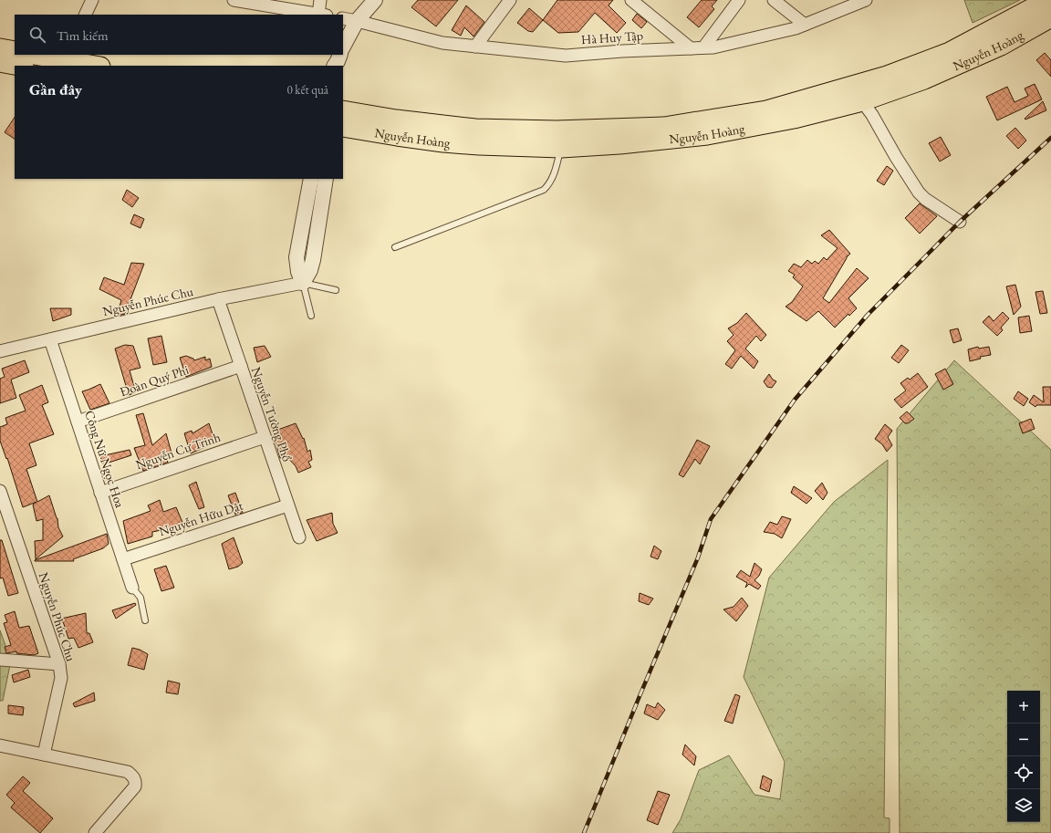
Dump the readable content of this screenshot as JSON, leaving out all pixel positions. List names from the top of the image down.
{
  "streets": {
    "highway": ["Nguyễn Hoàng"],
    "street": [
      "Hà Huy Tập",
      "Nguyễn Phúc Chu",
      "Đoàn Quý Phi",
      "Nguyễn Tường Phổ",
      "Nguyễn Cư Trinh",
      "Công Nữ Ngọc Hoa",
      "Nguyễn Hữu Dật"
    ]
  },
  "crossings": [
    ["Nguyễn Phúc Chu", "Nguyễn Tường Phổ"],
    ["Nguyễn Phúc Chu", "Công Nữ Ngọc Hoa"],
    ["Đoàn Quý Phi", "Nguyễn Tường Phổ"],
    ["Đoàn Quý Phi", "Công Nữ Ngọc Hoa"],
    ["Nguyễn Tường Phổ", "Nguyễn Cư Trinh"],
    ["Nguyễn Tường Phổ", "Nguyễn Hữu Dật"],
    ["Nguyễn Cư Trinh", "Công Nữ Ngọc Hoa"],
    ["Công Nữ Ngọc Hoa", "Nguyễn Hữu Dật"]
  ],
  "page": {
    "search": "Tìm kiếm",
    "heading": ["Gần đây", "0 kết quả"],
    "map_buttons": ["+", "−"]
  }
}
